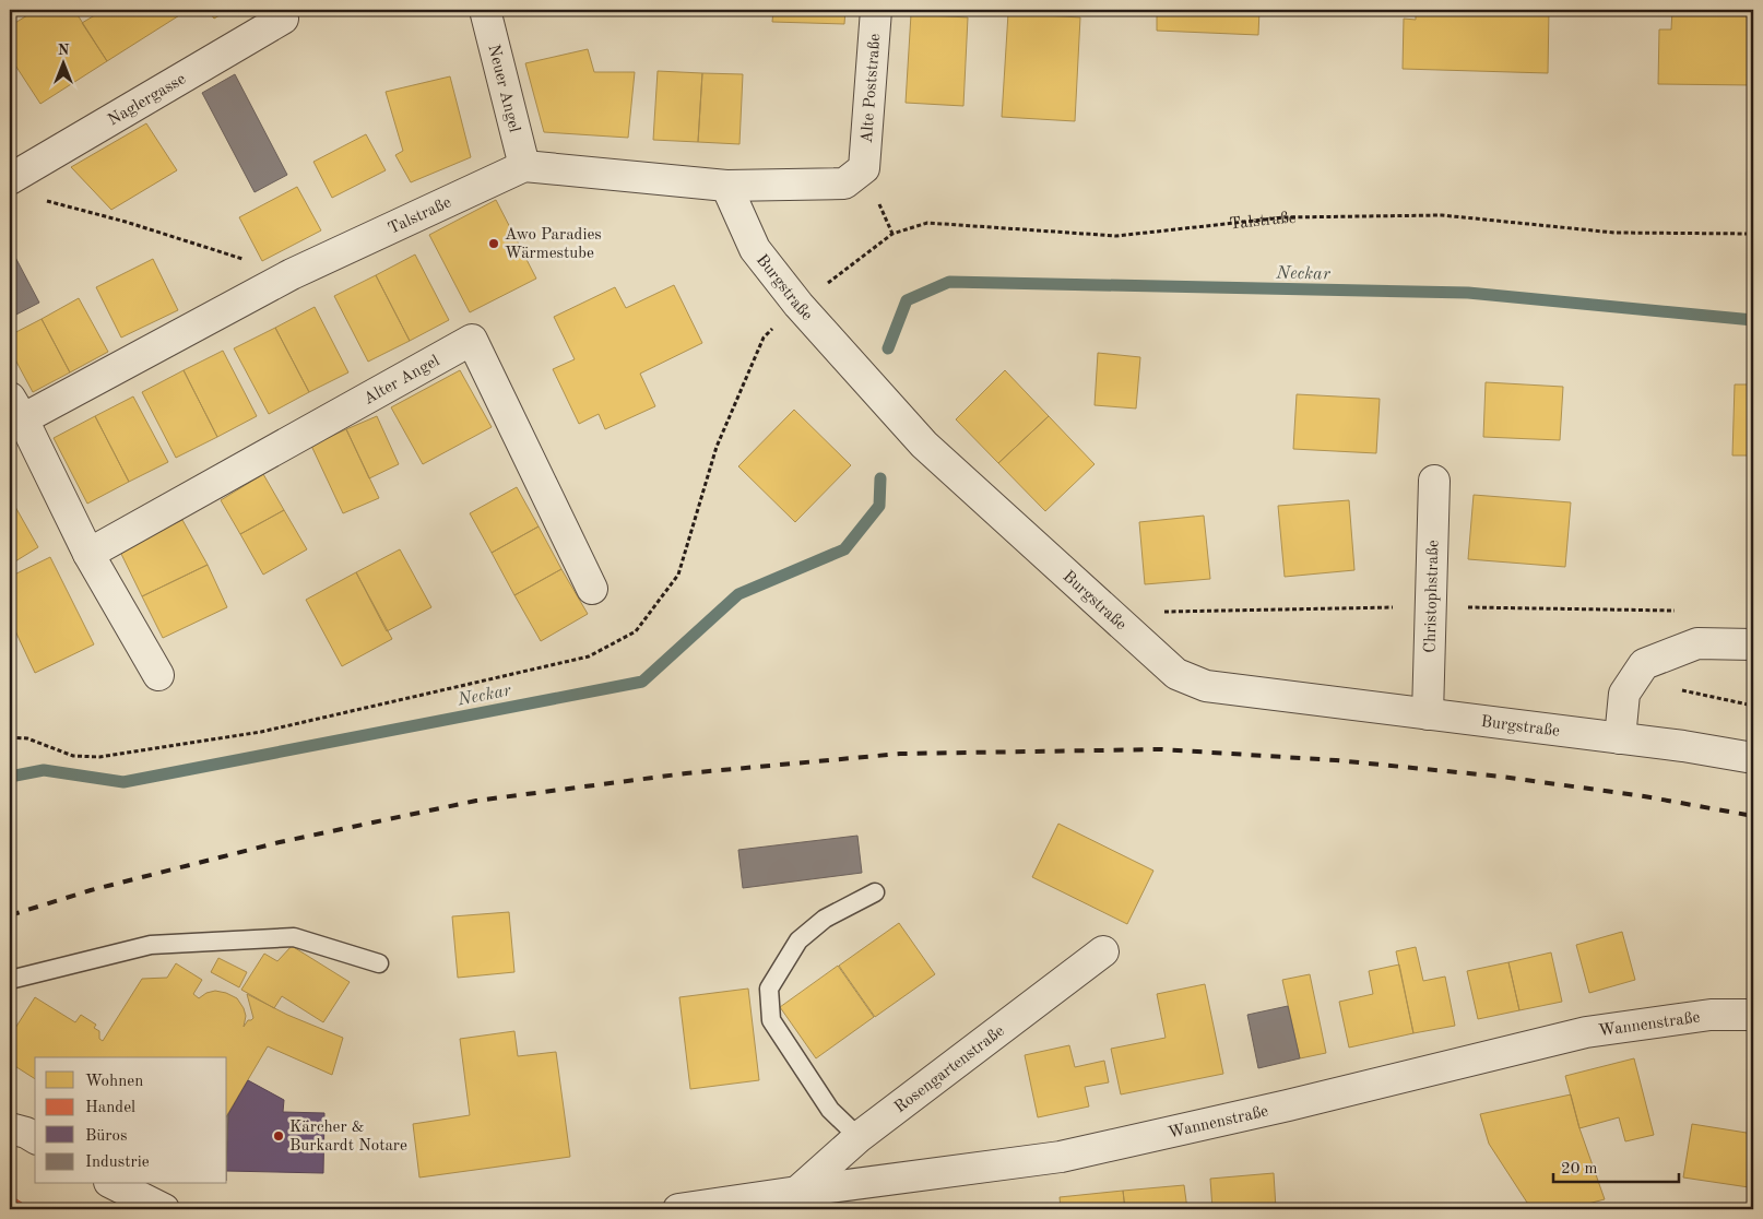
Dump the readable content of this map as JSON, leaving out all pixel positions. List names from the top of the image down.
{
  "streets": {
    "street": [
      "Neuer Angel",
      "Alte Poststraße",
      "Naglergasse",
      "Talstraße",
      "Burgstraße",
      "Alter Angel",
      "Christophstraße",
      "Wannenstraße",
      "Rosengartenstraße"
    ]
  },
  "crossings": [
    ["Neuer Angel", "Talstraße"],
    ["Alte Poststraße", "Burgstraße"],
    ["Talstraße", "Burgstraße"],
    ["Burgstraße", "Christophstraße"],
    ["Wannenstraße", "Rosengartenstraße"]
  ],
  "water": ["Neckar"],
  "places": ["Awo Paradies Wärmestube", "Kärcher & Burkardt Notare"],
  "legend": [
    "Wohnen",
    "Handel",
    "Büros",
    "Industrie"
  ],
  "scale_bar": "20 m",
  "north": "top"
}
